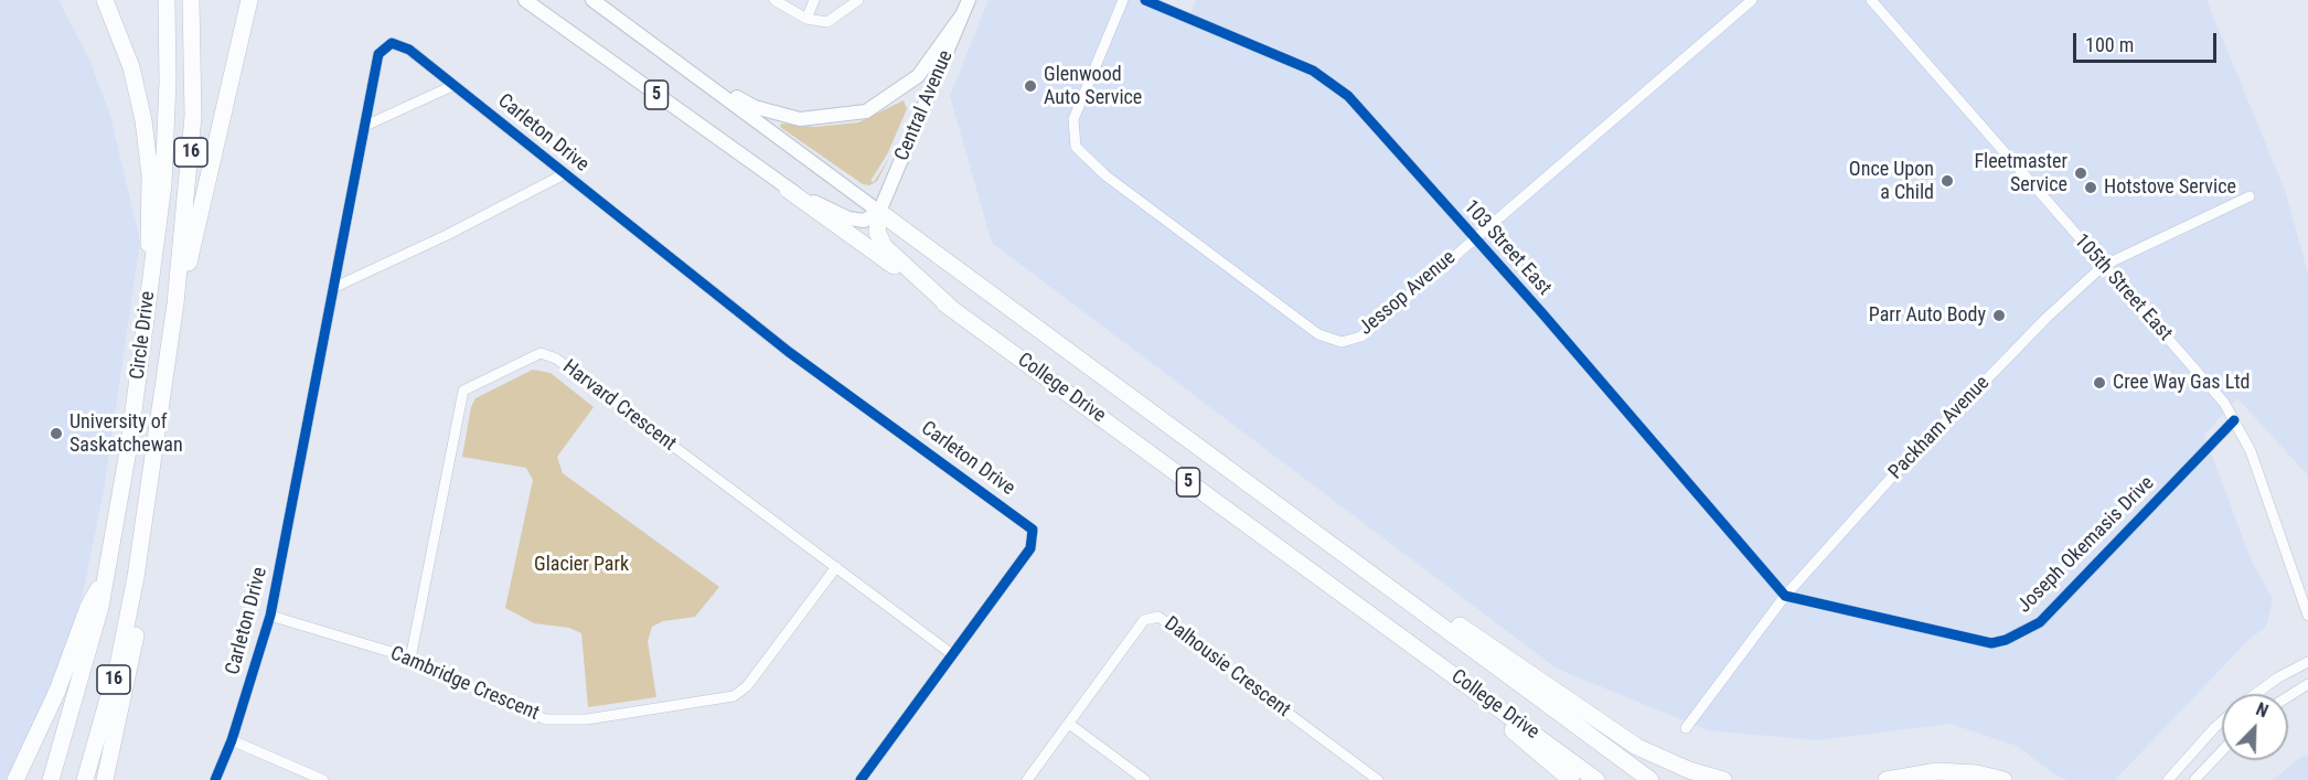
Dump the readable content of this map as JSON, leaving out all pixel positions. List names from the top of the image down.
{
  "streets": {
    "highway": [
      "5",
      "16",
      "Circle Drive",
      "College Drive"
    ],
    "main road": ["Central Avenue"],
    "street": [
      "Carleton Drive",
      "103 Street East",
      "105th Street East",
      "Jessop Avenue",
      "Harvard Crescent",
      "Packham Avenue",
      "Joseph Okemasis Drive",
      "Dalhousie Crescent",
      "Cambridge Crescent"
    ]
  },
  "crossings": [
    ["Central Avenue", "College Drive"],
    ["Carleton Drive", "Harvard Crescent"],
    ["Carleton Drive", "Cambridge Crescent"],
    ["103 Street East", "Jessop Avenue"],
    ["103 Street East", "Packham Avenue"],
    ["103 Street East", "Joseph Okemasis Drive"],
    ["105th Street East", "Packham Avenue"],
    ["105th Street East", "Joseph Okemasis Drive"],
    ["Harvard Crescent", "Cambridge Crescent"],
    ["Packham Avenue", "Joseph Okemasis Drive"]
  ],
  "parks": ["Glacier Park"],
  "places": [
    "Glenwood Auto Service",
    "Fleetmaster Service",
    "Once Upon a Child",
    "Hotstove Service",
    "Parr Auto Body",
    "Cree Way Gas Ltd",
    "University of Saskatchewan"
  ],
  "scale_bar": "100 m",
  "north": "top right"
}
